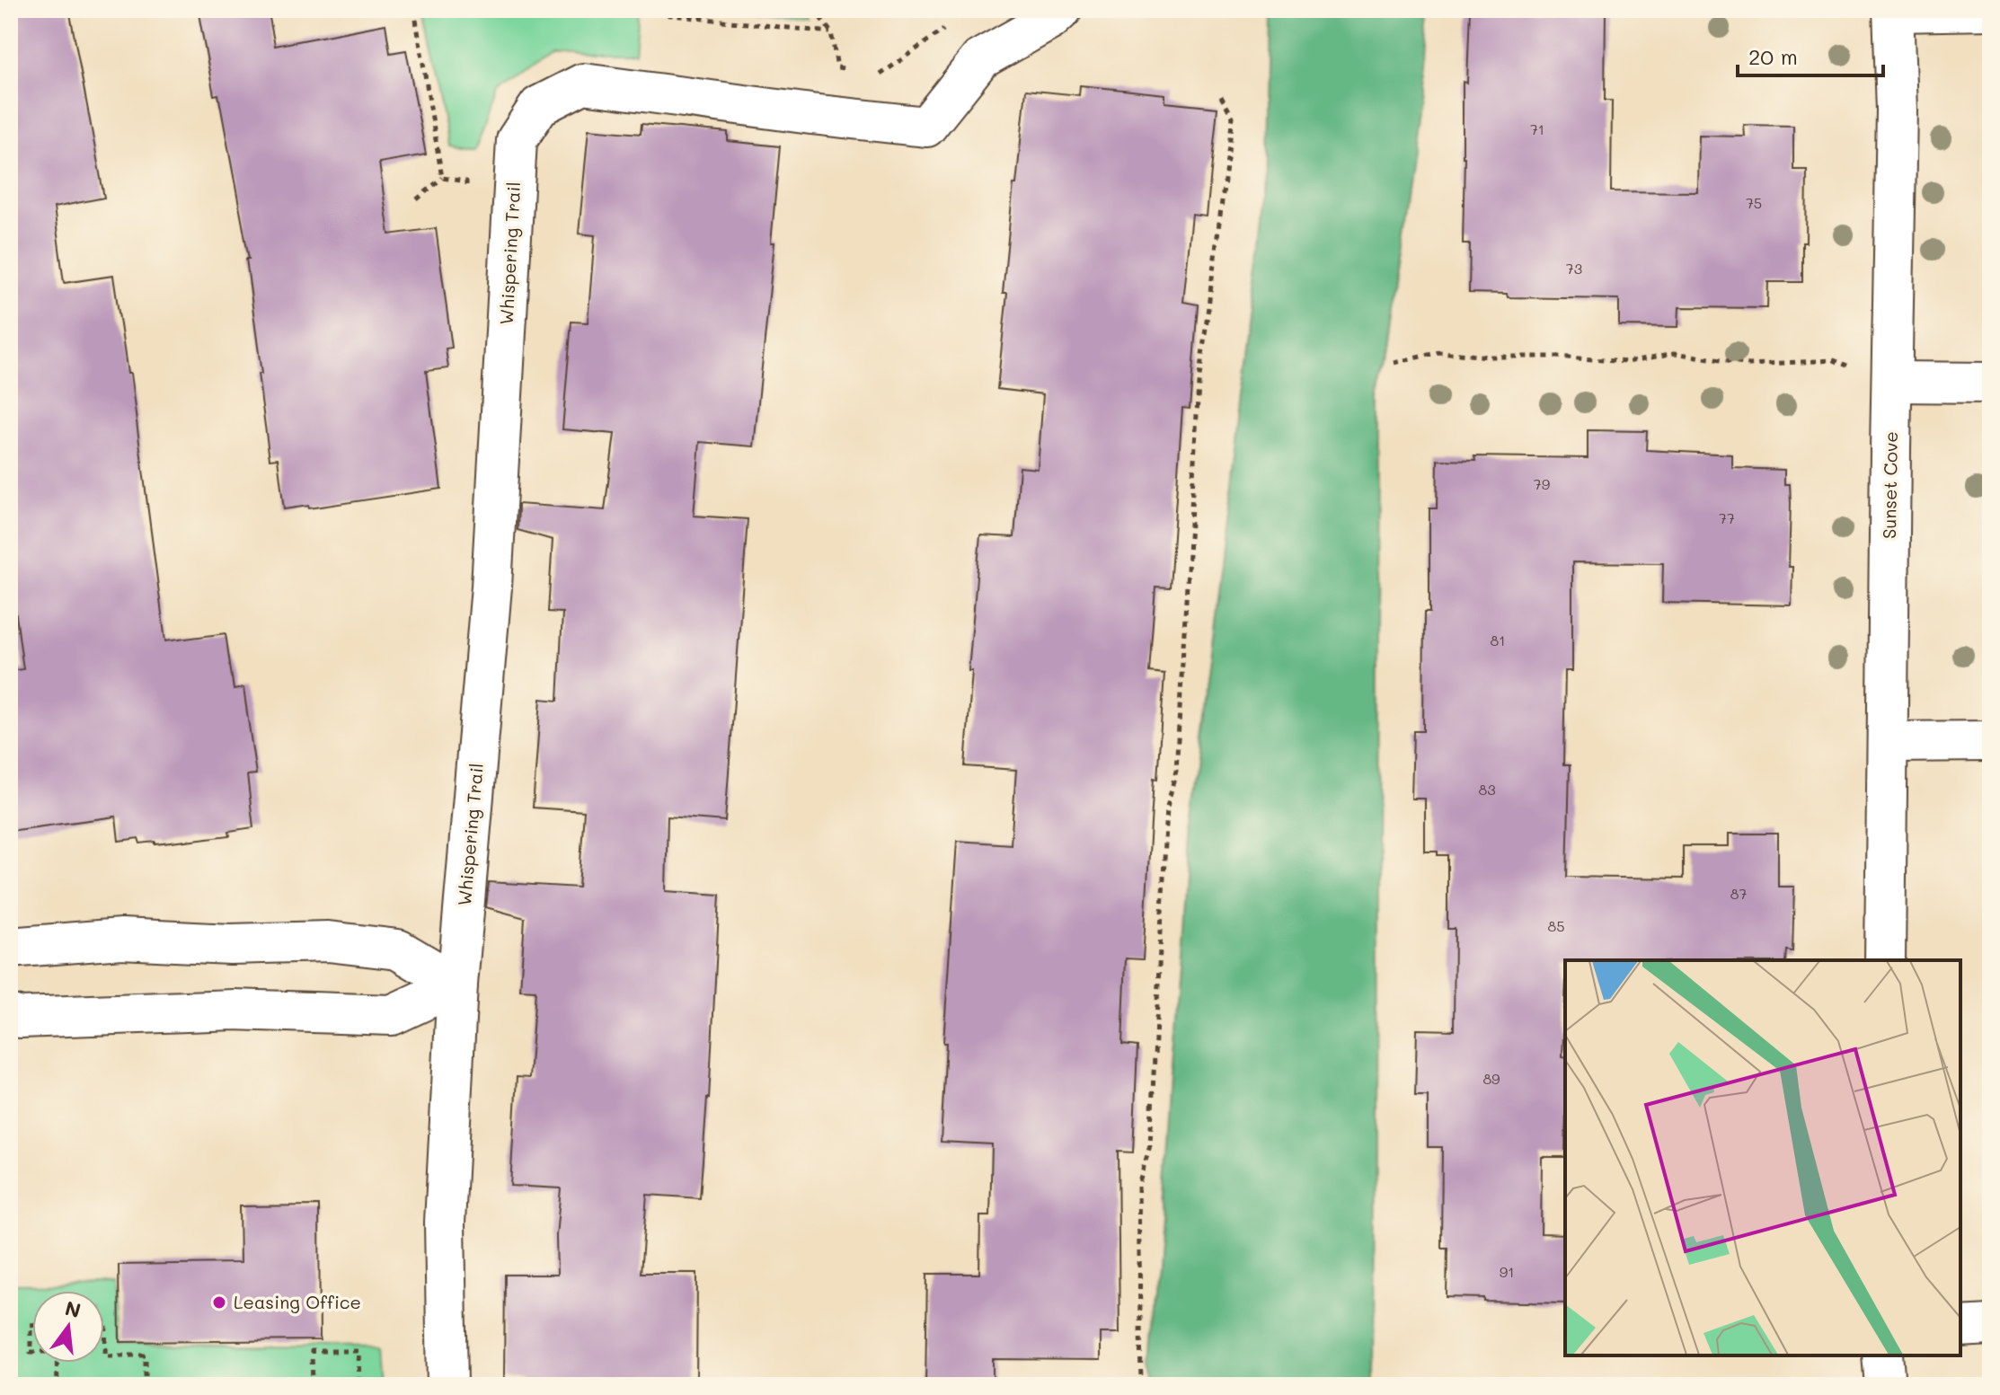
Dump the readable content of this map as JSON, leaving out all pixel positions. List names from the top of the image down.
{
  "streets": {
    "street": ["Whispering Trail", "Sunset Cove"]
  },
  "places": ["Leasing Office"],
  "house_numbers": [
    "71",
    "75",
    "73",
    "79",
    "77",
    "81",
    "83",
    "87",
    "85",
    "89",
    "91"
  ],
  "scale_bar": "20 m",
  "north": "top"
}
